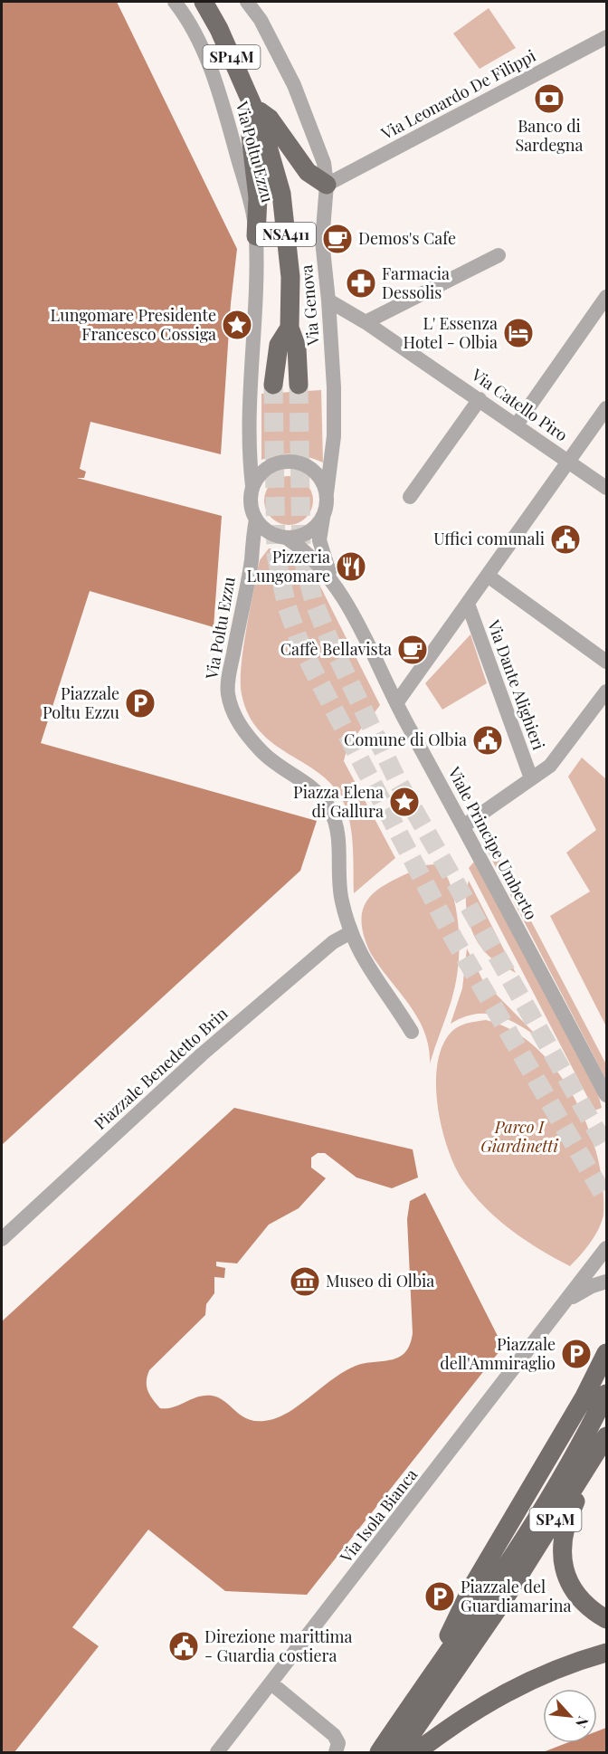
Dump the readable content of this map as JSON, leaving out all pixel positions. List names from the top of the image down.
{
  "streets": {
    "main road": ["SP14M", "NSA411", "SP4M"],
    "street": [
      "Via Leonardo De Filippi",
      "Via Poltu Ezzu",
      "Via Genova",
      "Via Catello Piro",
      "Via Dante Alighieri",
      "Viale Principe Umberto",
      "Piazzale Benedetto Brin",
      "Via Isola Bianca"
    ]
  },
  "crossings": [
    ["SP14M", "NSA411"],
    ["Via Leonardo De Filippi", "Via Genova"],
    ["Via Poltu Ezzu", "Via Genova"],
    ["Via Poltu Ezzu", "Viale Principe Umberto"],
    ["Via Poltu Ezzu", "Piazzale Benedetto Brin"],
    ["Via Genova", "Via Catello Piro"],
    ["Via Genova", "Viale Principe Umberto"]
  ],
  "parks": ["Parco I Giardinetti"],
  "places": {
    "bank": ["Banco di Sardegna"],
    "cafe": ["Demos's Cafe", "Caffè Bellavista"],
    "pharmacy": ["Farmacia Dessolis"],
    "place": ["Lungomare Presidente Francesco Cossiga", "Piazza Elena di Gallura"],
    "hotel": ["L' Essenza Hotel - Olbia"],
    "public building": ["Uffici comunali", "Comune di Olbia", "Direzione marittima - Guardia costiera"],
    "restaurant": ["Pizzeria Lungomare"],
    "parking": ["Piazzale Poltu Ezzu", "Piazzale dell'Ammiraglio", "Piazzale del Guardiamarina"],
    "museum": ["Museo di Olbia"]
  },
  "north": "bottom right"
}
